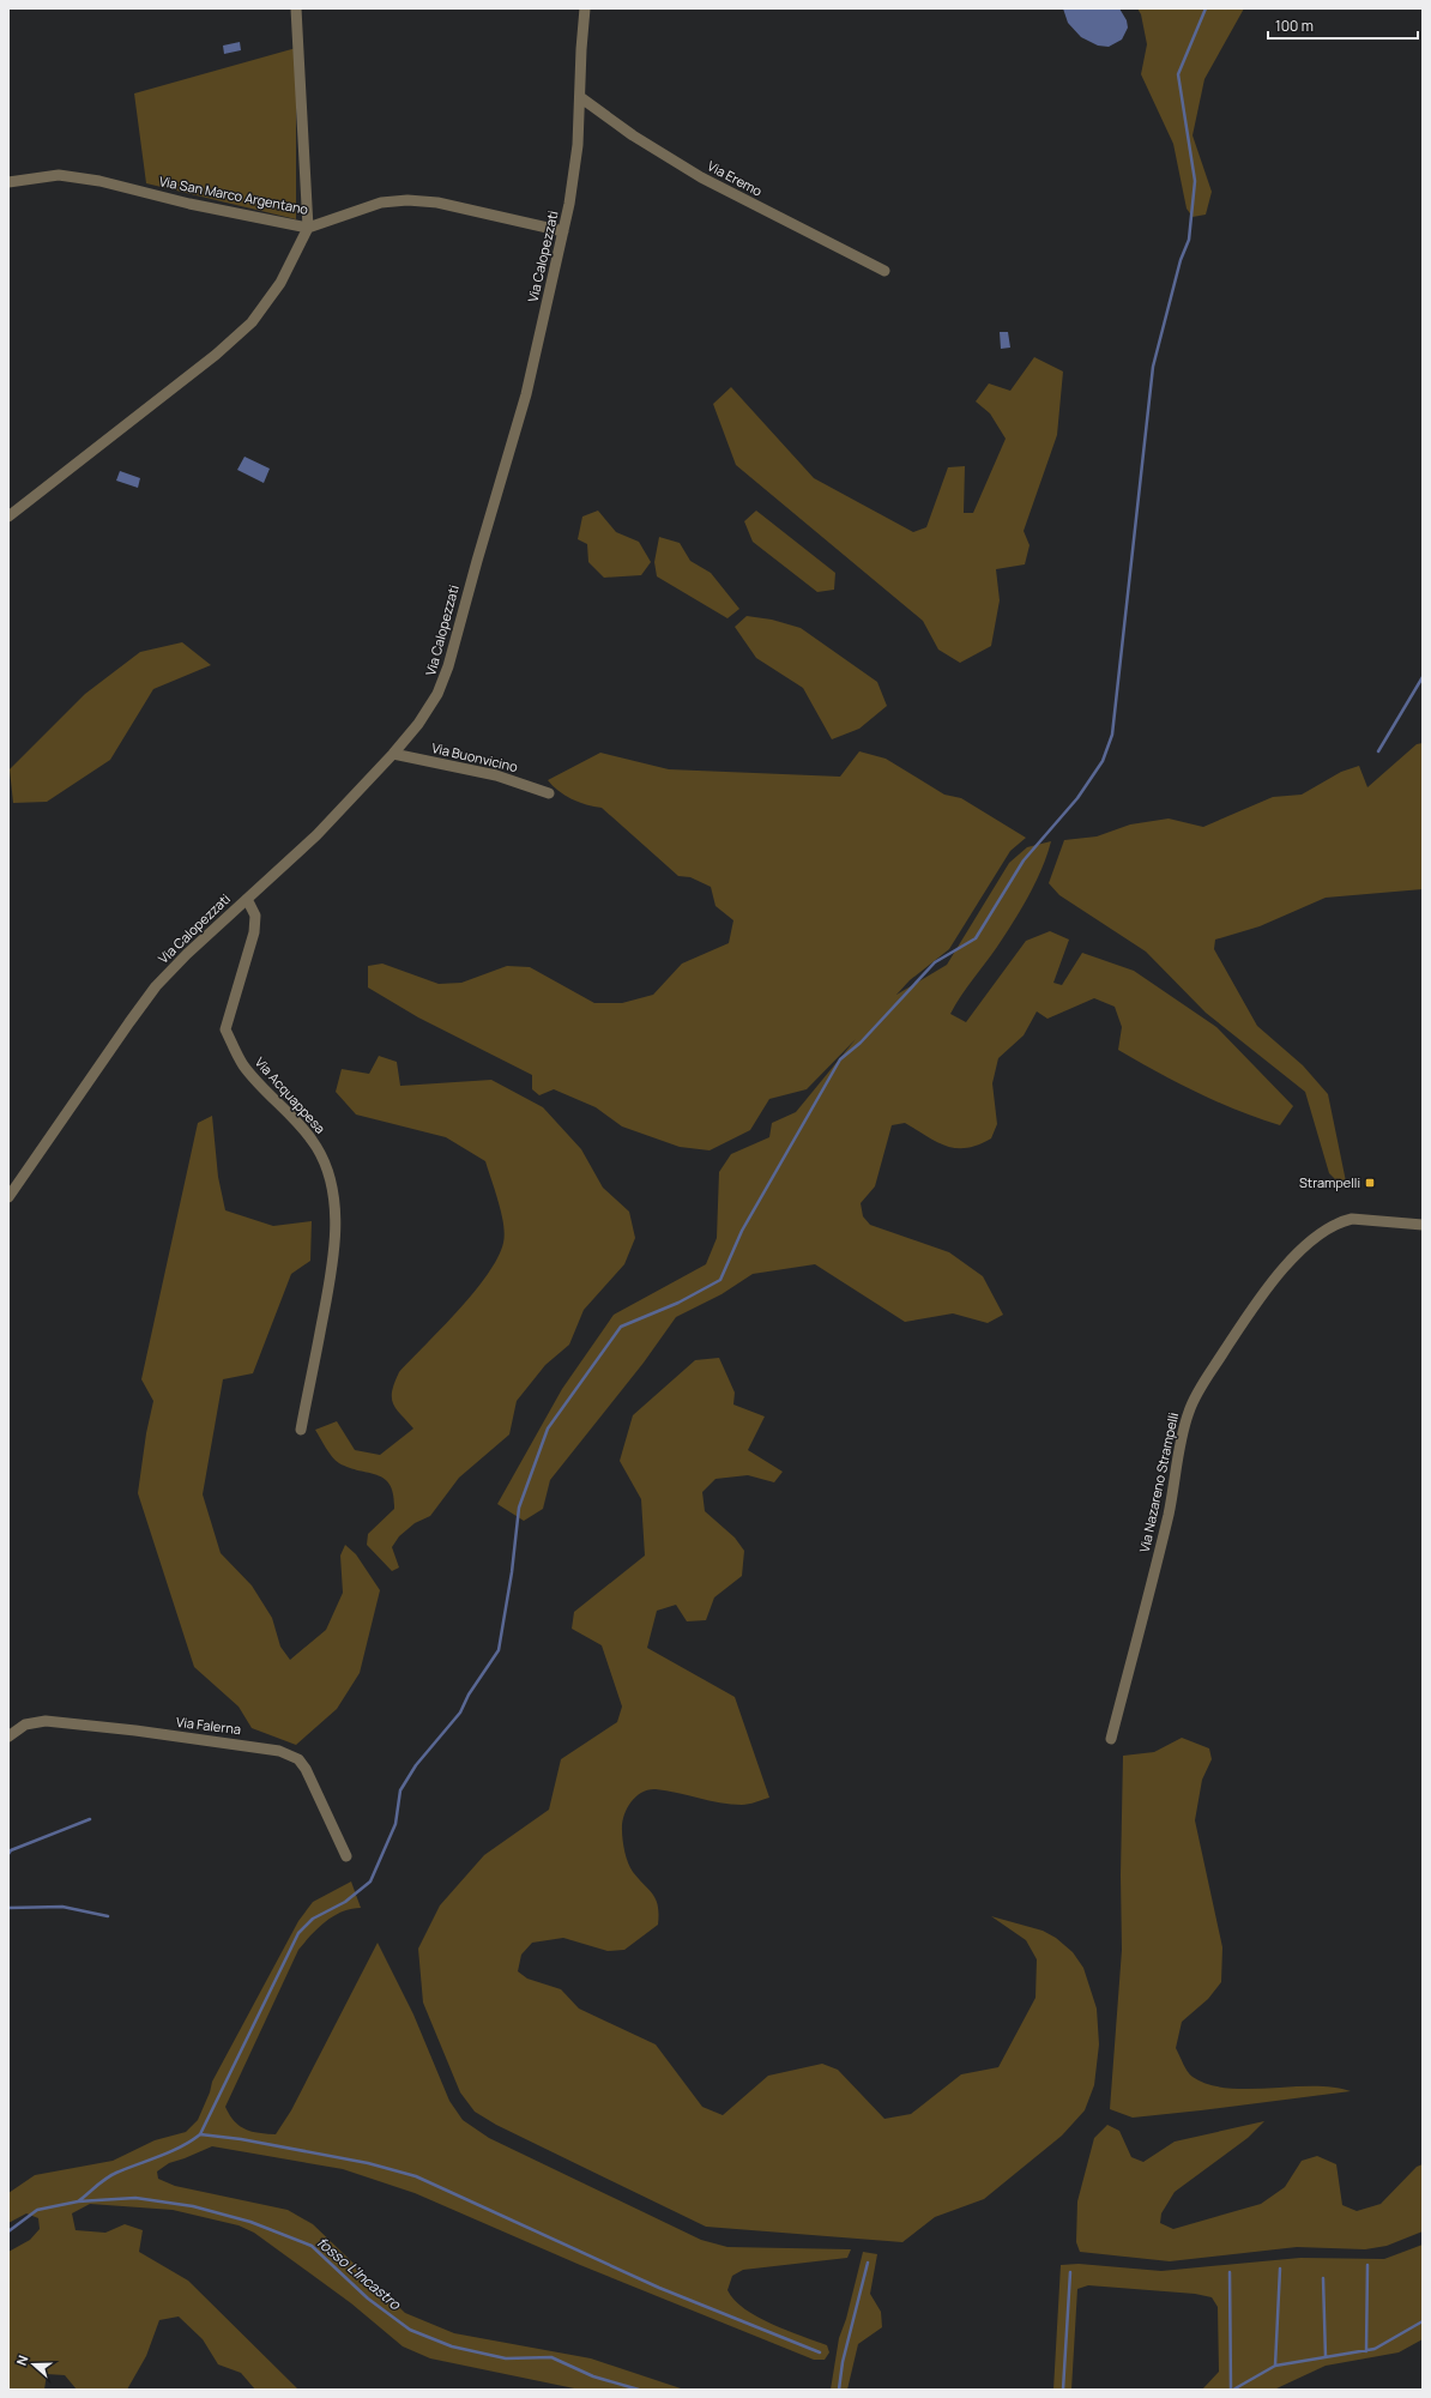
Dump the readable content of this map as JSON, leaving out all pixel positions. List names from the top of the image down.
{
  "streets": {
    "street": [
      "Via Eremo",
      "Via San Marco Argentano",
      "Via Calopezzati",
      "Via Buonvicino",
      "Via Acquappesa",
      "Via Nazareno Strampelli",
      "Via Falerna"
    ]
  },
  "crossings": [
    ["Via Eremo", "Via Calopezzati"],
    ["Via San Marco Argentano", "Via Calopezzati"],
    ["Via Calopezzati", "Via Buonvicino"],
    ["Via Calopezzati", "Via Acquappesa"]
  ],
  "water": ["fosso L'Incastro"],
  "places": {
    "transit": ["Strampelli"]
  },
  "scale_bar": "100 m",
  "north": "left"
}
